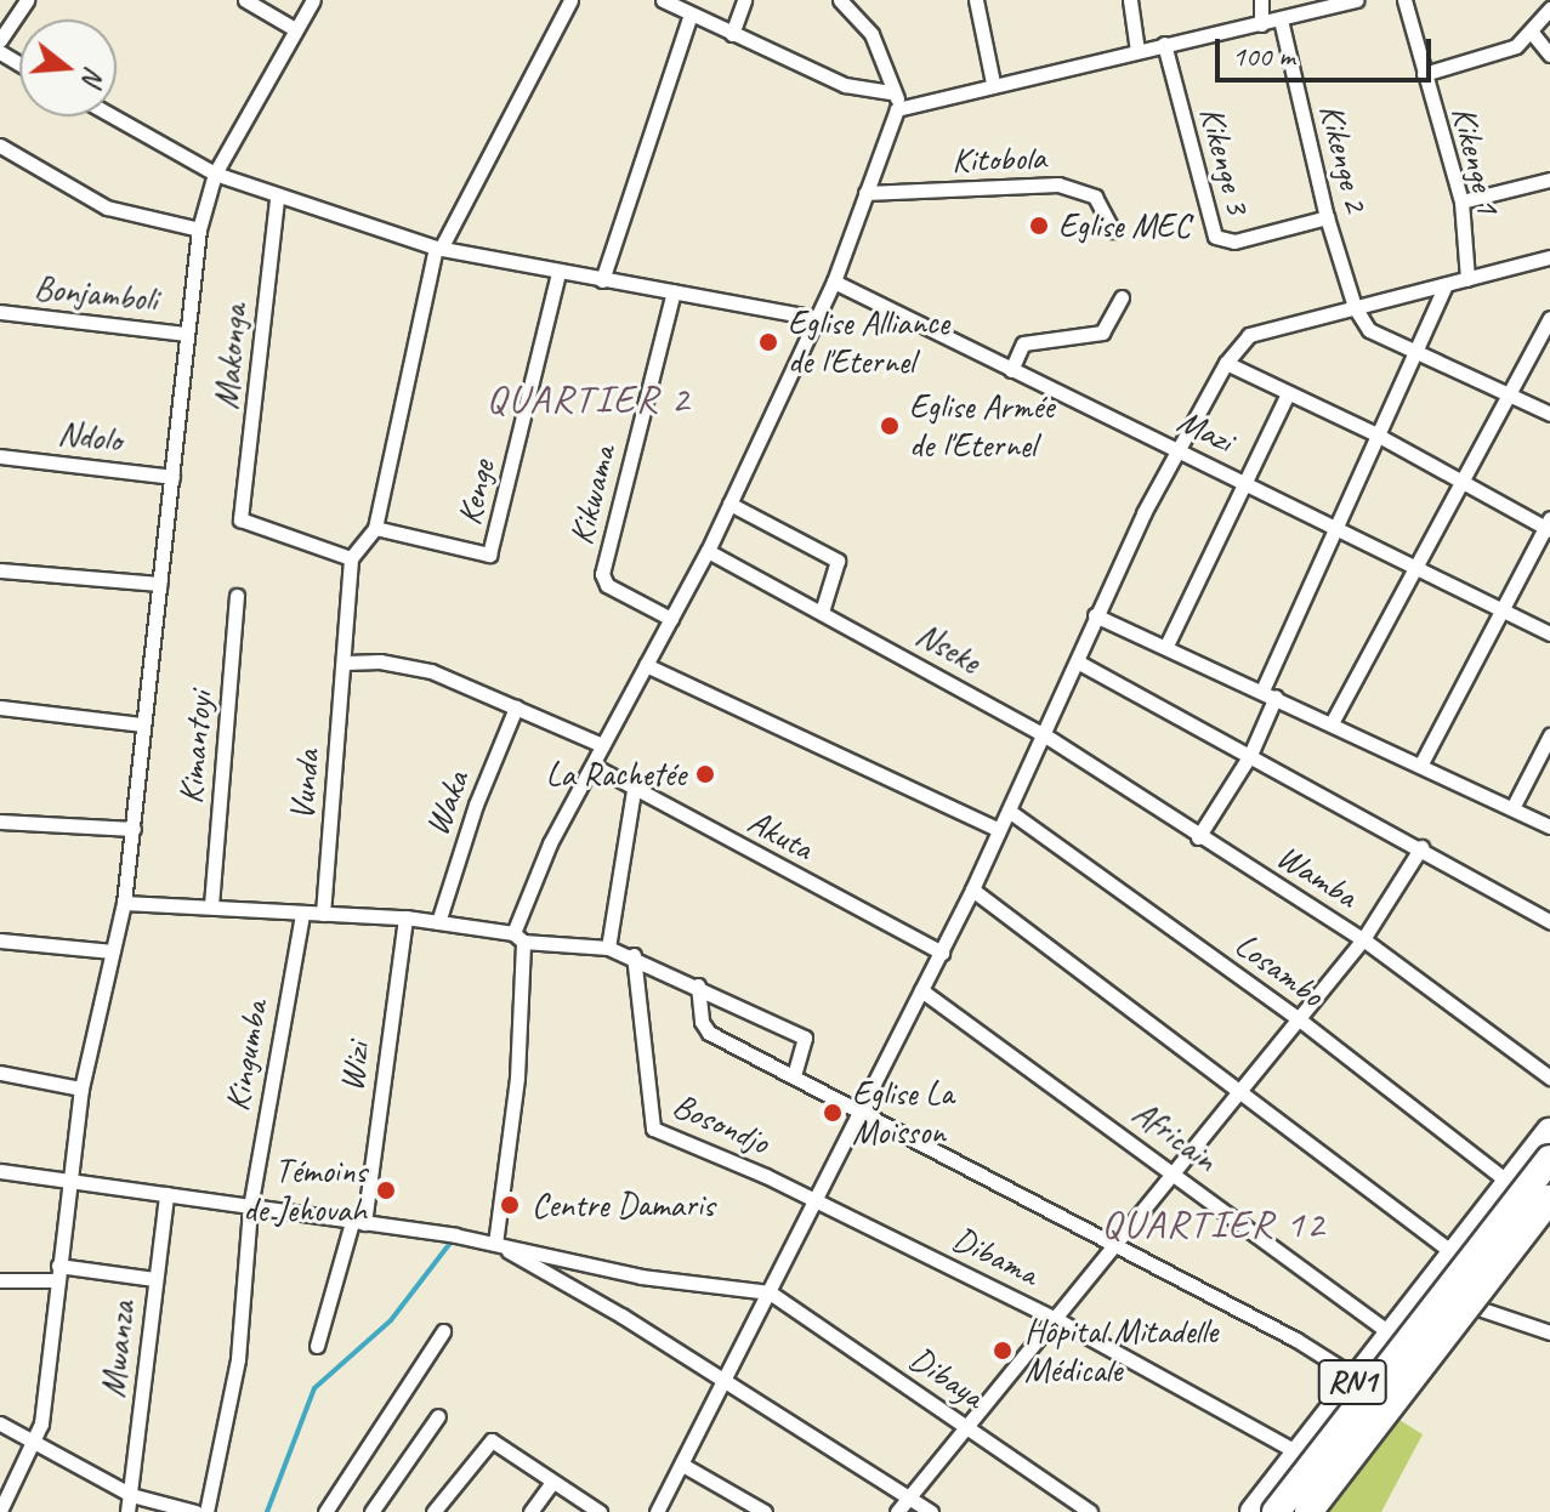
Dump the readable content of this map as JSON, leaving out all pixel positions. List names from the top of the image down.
{
  "streets": {
    "highway": ["RN1"],
    "street": [
      "Kikenge 2",
      "Kitobola",
      "Kikenge 3",
      "Kikenge 1",
      "Bonjamboli",
      "Makonga",
      "Mazi",
      "Ndolo",
      "Kenge",
      "Kikwama",
      "Nseke",
      "Kimantoyi",
      "Vunda",
      "Waka",
      "Akuta",
      "Wamba",
      "Losambo",
      "Kingumba",
      "Wizi",
      "Bosondjo",
      "Africain",
      "Dibama",
      "Mwanza",
      "Dibaya"
    ]
  },
  "crossings": [
    ["Kikenge 2", "Kikenge 3"],
    ["Bonjamboli", "Mwanza"],
    ["Makonga", "Vunda"],
    ["Ndolo", "Mwanza"],
    ["Nseke", "Wamba"],
    ["Losambo", "RN1"],
    ["Bosondjo", "Dibama"],
    ["Africain", "RN1"],
    ["Dibama", "RN1"]
  ],
  "districts": ["QUARTIER 2", "QUARTIER 12"],
  "places": [
    "Eglise MEC",
    "Eglise Alliance de l'Eternel",
    "Eglise Armée de l'Eternel",
    "La Rachetée",
    "Eglise La Moisson",
    "Témoins de Jehovah",
    "Centre Damaris",
    "Hôpital Mitadelle Médicale"
  ],
  "scale_bar": "100 m",
  "north": "right"
}
